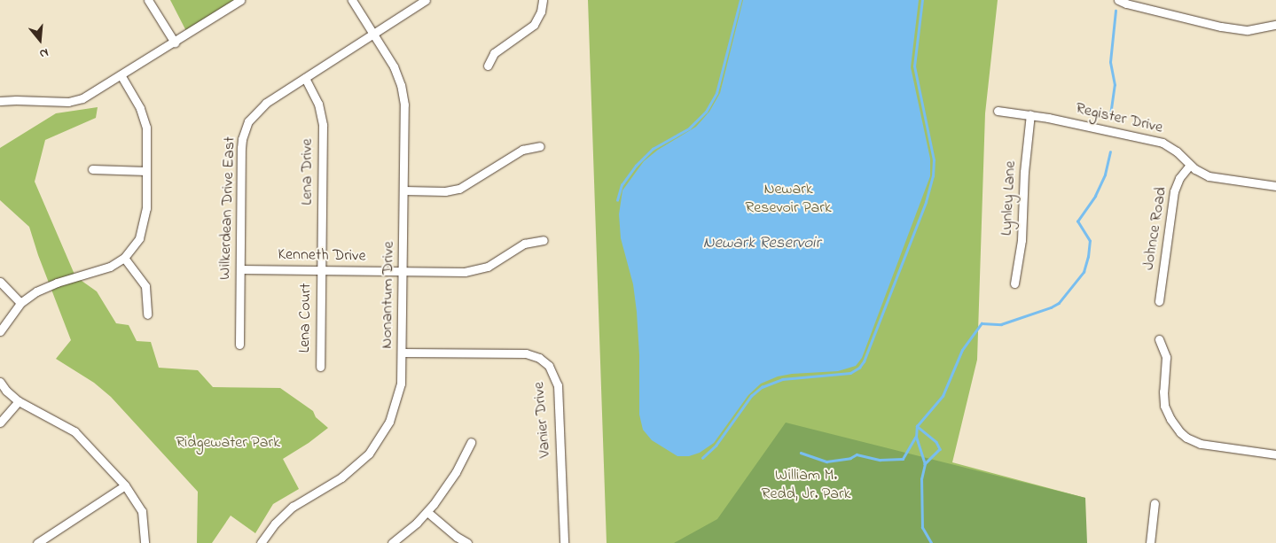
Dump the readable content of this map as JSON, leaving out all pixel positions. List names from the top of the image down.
{
  "streets": {
    "street": [
      "Register Drive",
      "Lena Drive",
      "Lynley Lane",
      "Wilkerdean Drive East",
      "Johnce Road",
      "Kenneth Drive",
      "Nonantum Drive",
      "Lena Court",
      "Vanier Drive"
    ]
  },
  "crossings": [
    ["Register Drive", "Lynley Lane"],
    ["Register Drive", "Johnce Road"],
    ["Lena Drive", "Wilkerdean Drive East"],
    ["Lena Drive", "Kenneth Drive"],
    ["Lena Drive", "Lena Court"],
    ["Wilkerdean Drive East", "Kenneth Drive"],
    ["Wilkerdean Drive East", "Nonantum Drive"],
    ["Kenneth Drive", "Nonantum Drive"],
    ["Kenneth Drive", "Lena Court"],
    ["Nonantum Drive", "Vanier Drive"]
  ],
  "water": ["Newark Reservoir"],
  "parks": ["Newark Resevoir Park", "Ridgewater Park", "William M. Redd, Jr. Park"],
  "north": "bottom"
}
